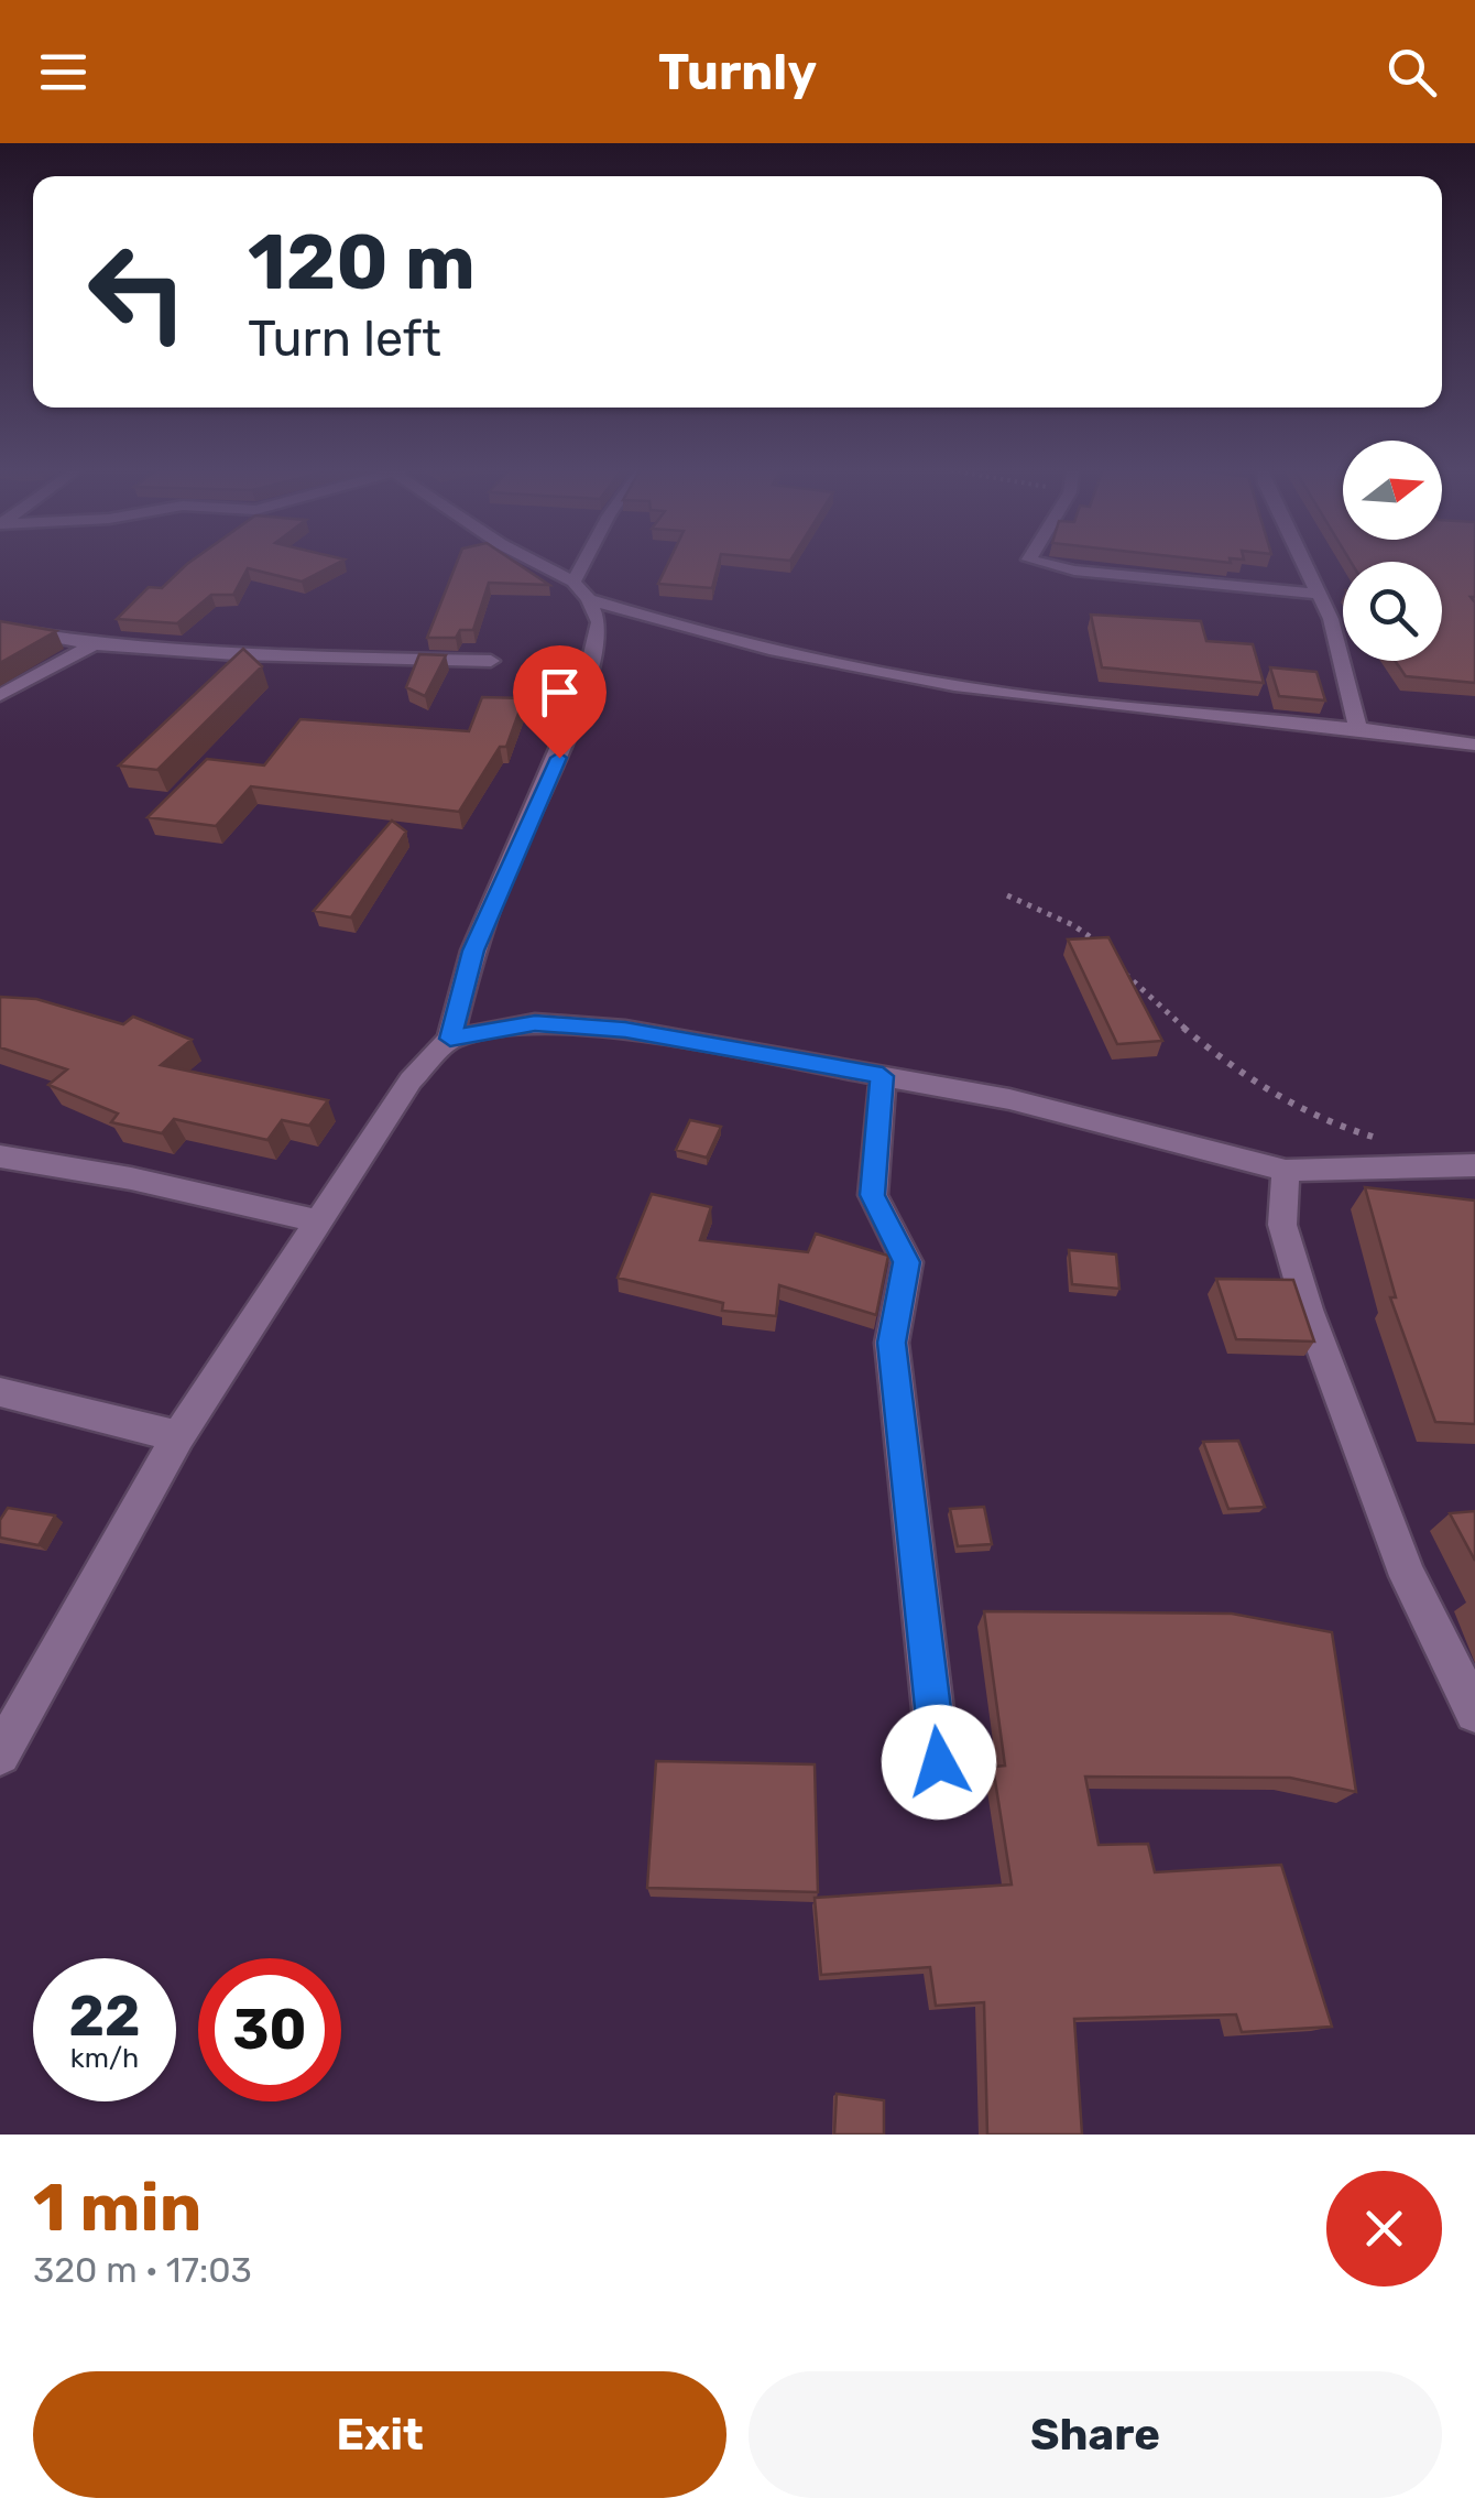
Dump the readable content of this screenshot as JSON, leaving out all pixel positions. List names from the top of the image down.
{
  "north": "right",
  "page": {
    "header": "Turnly",
    "turn": ["120 m", "Turn left"],
    "speed": "22 km/h",
    "limit": "30",
    "heading": ["1 min", "320 m · 17:03"],
    "buttons": ["Exit", "Share"]
  }
}
